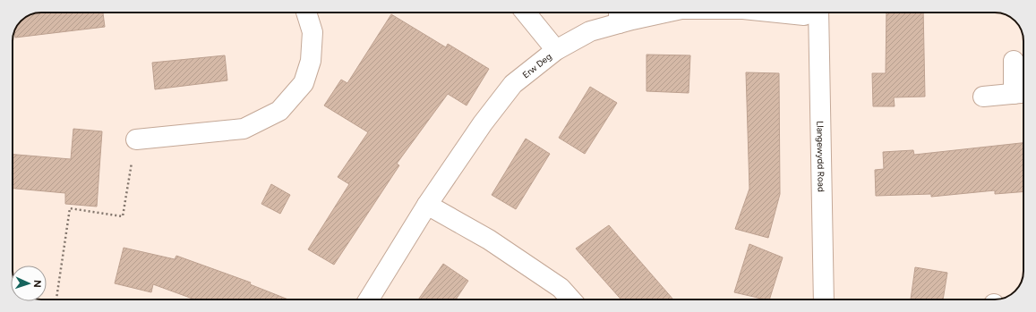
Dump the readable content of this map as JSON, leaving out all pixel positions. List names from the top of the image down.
{
  "streets": {
    "street": ["Erw Deg", "Llangewydd Road"]
  },
  "north": "right"
}
